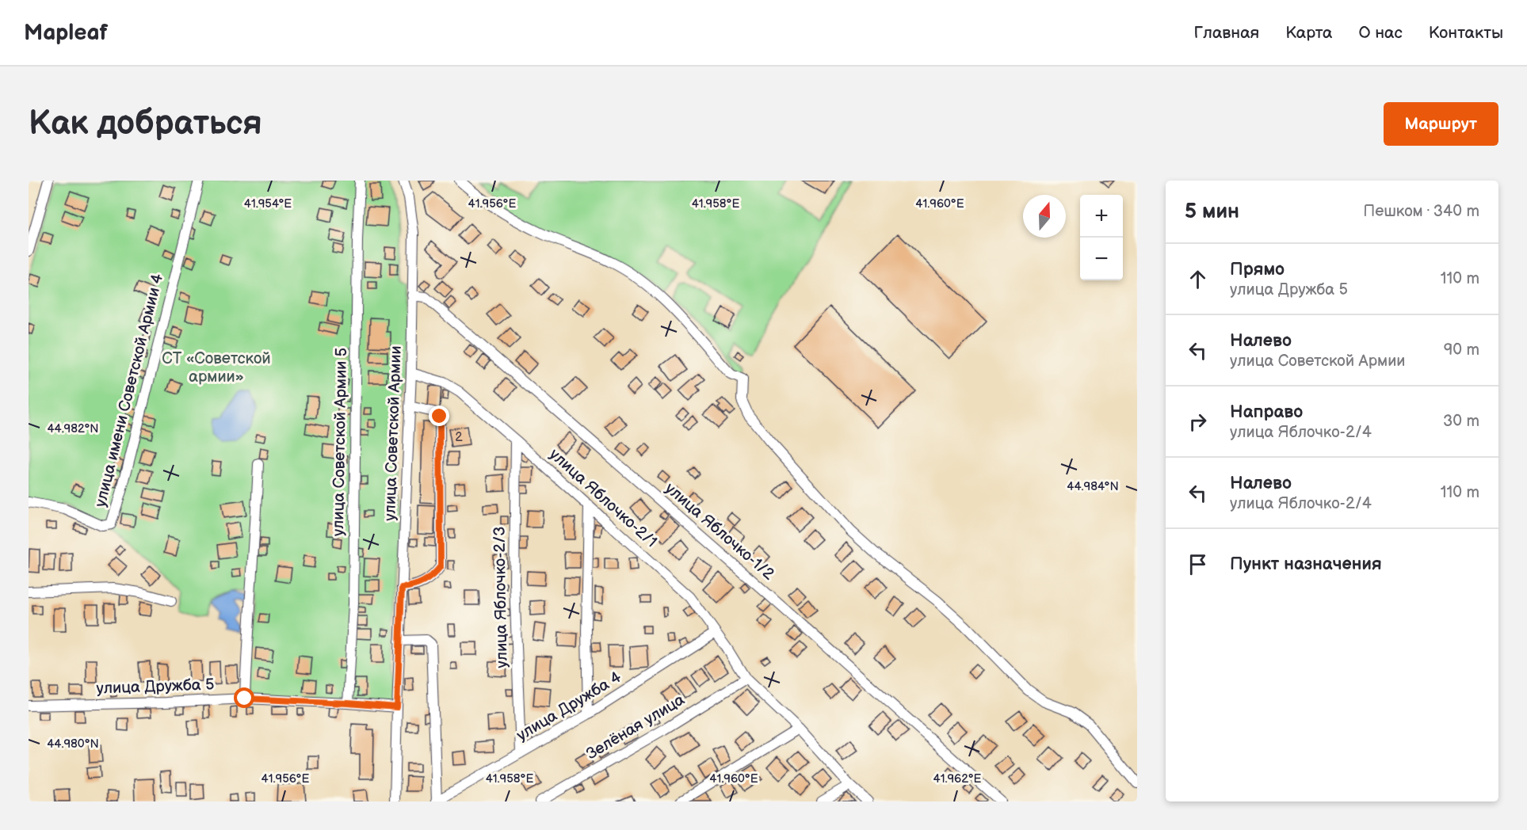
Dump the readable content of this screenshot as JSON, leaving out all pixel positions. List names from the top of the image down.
{
  "streets": {
    "street": [
      "улица имени Советской Армии 4",
      "улица Советской Армии",
      "улица Советской Армии 5",
      "улица Яблочко-2/1",
      "улица Яблочко-1/2",
      "улица Яблочко-2/3",
      "улица Дружба 5",
      "улица Дружба 4",
      "Зелёная улица"
    ]
  },
  "crossings": [
    ["улица Советской Армии", "улица Яблочко-2/1"],
    ["улица Советской Армии", "улица Яблочко-1/2"],
    ["улица Советской Армии", "улица Дружба 5"],
    ["улица Советской Армии 5", "улица Дружба 5"],
    ["улица Яблочко-2/1", "улица Яблочко-2/3"],
    ["улица Яблочко-2/1", "улица Дружба 4"],
    ["улица Яблочко-2/1", "Зелёная улица"],
    ["улица Яблочко-2/3", "улица Дружба 4"]
  ],
  "parks": ["СТ «Советской армии»"],
  "house_numbers": ["2"],
  "north": "top",
  "page": {
    "header": "Mapleaf",
    "nav": [
      "Главная",
      "Карта",
      "О нас",
      "Контакты"
    ],
    "buttons": "Маршрут",
    "title": "Как добраться",
    "heading": ["5 мин", "Пешком · 340 m"],
    "map_buttons": ["+", "−"],
    "list": [
      ["Прямо", "улица Дружба 5", "110 m"],
      ["Налево", "улица Советской Армии", "90 m"],
      ["Направо", "улица Яблочко-2/4", "30 m"],
      ["Налево", "улица Яблочко-2/4", "110 m"],
      "Пункт назначения"
    ]
  },
  "coordinates": [
    "41.954°E",
    "41.956°E",
    "41.958°E",
    "41.960°E",
    "44.982°N",
    "44.984°N",
    "44.980°N",
    "41.962°E"
  ]
}
